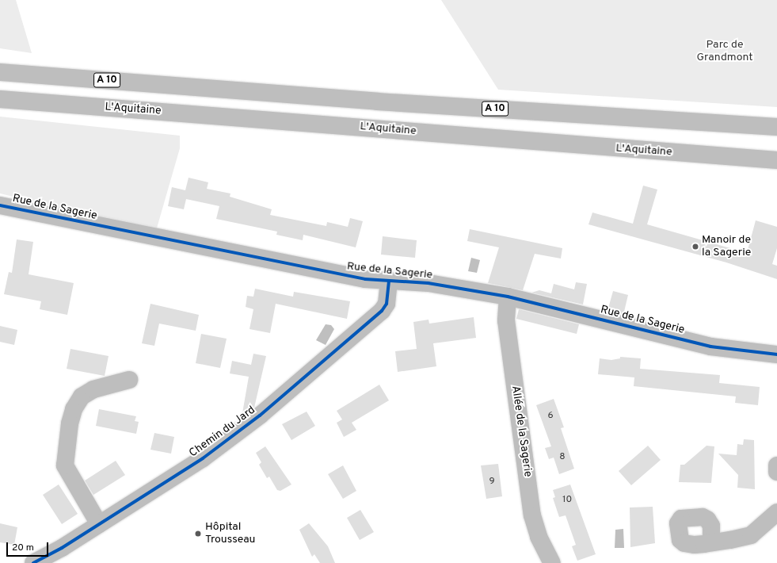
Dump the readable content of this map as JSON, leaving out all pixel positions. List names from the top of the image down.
{
  "streets": {
    "main road": [
      "A 10",
      "L'Aquitaine",
      "Rue de la Sagerie",
      "Allée de la Sagerie",
      "Chemin du Jard"
    ]
  },
  "crossings": [
    ["Rue de la Sagerie", "Allée de la Sagerie"],
    ["Rue de la Sagerie", "Chemin du Jard"]
  ],
  "parks": ["Parc de Grandmont"],
  "places": ["Manoir de la Sagerie", "Hôpital Trousseau"],
  "house_numbers": [
    "6",
    "8",
    "9",
    "10"
  ],
  "scale_bar": "20 m"
}
